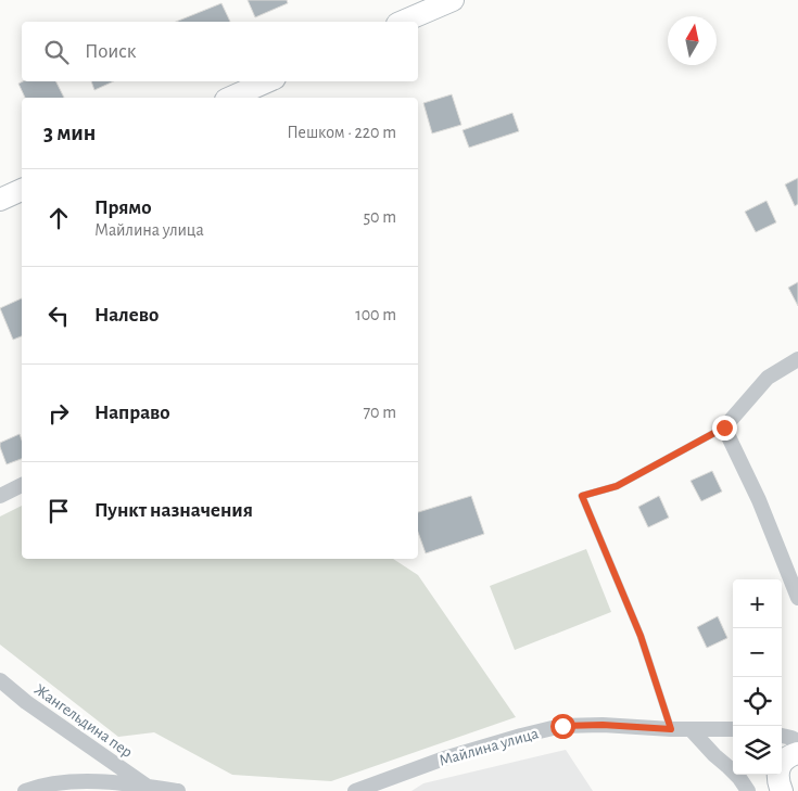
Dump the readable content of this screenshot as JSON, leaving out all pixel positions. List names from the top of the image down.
{
  "streets": {
    "street": ["Жангельдина пер", "Майлина улица"]
  },
  "north": "top",
  "page": {
    "search": "Поиск",
    "heading": ["3 мин", "Пешком · 220 m"],
    "list": [
      ["Прямо", "Майлина улица", "50 m"],
      ["Налево", "100 m"],
      ["Направо", "70 m"],
      "Пункт назначения"
    ],
    "map_buttons": ["+", "−"]
  }
}
